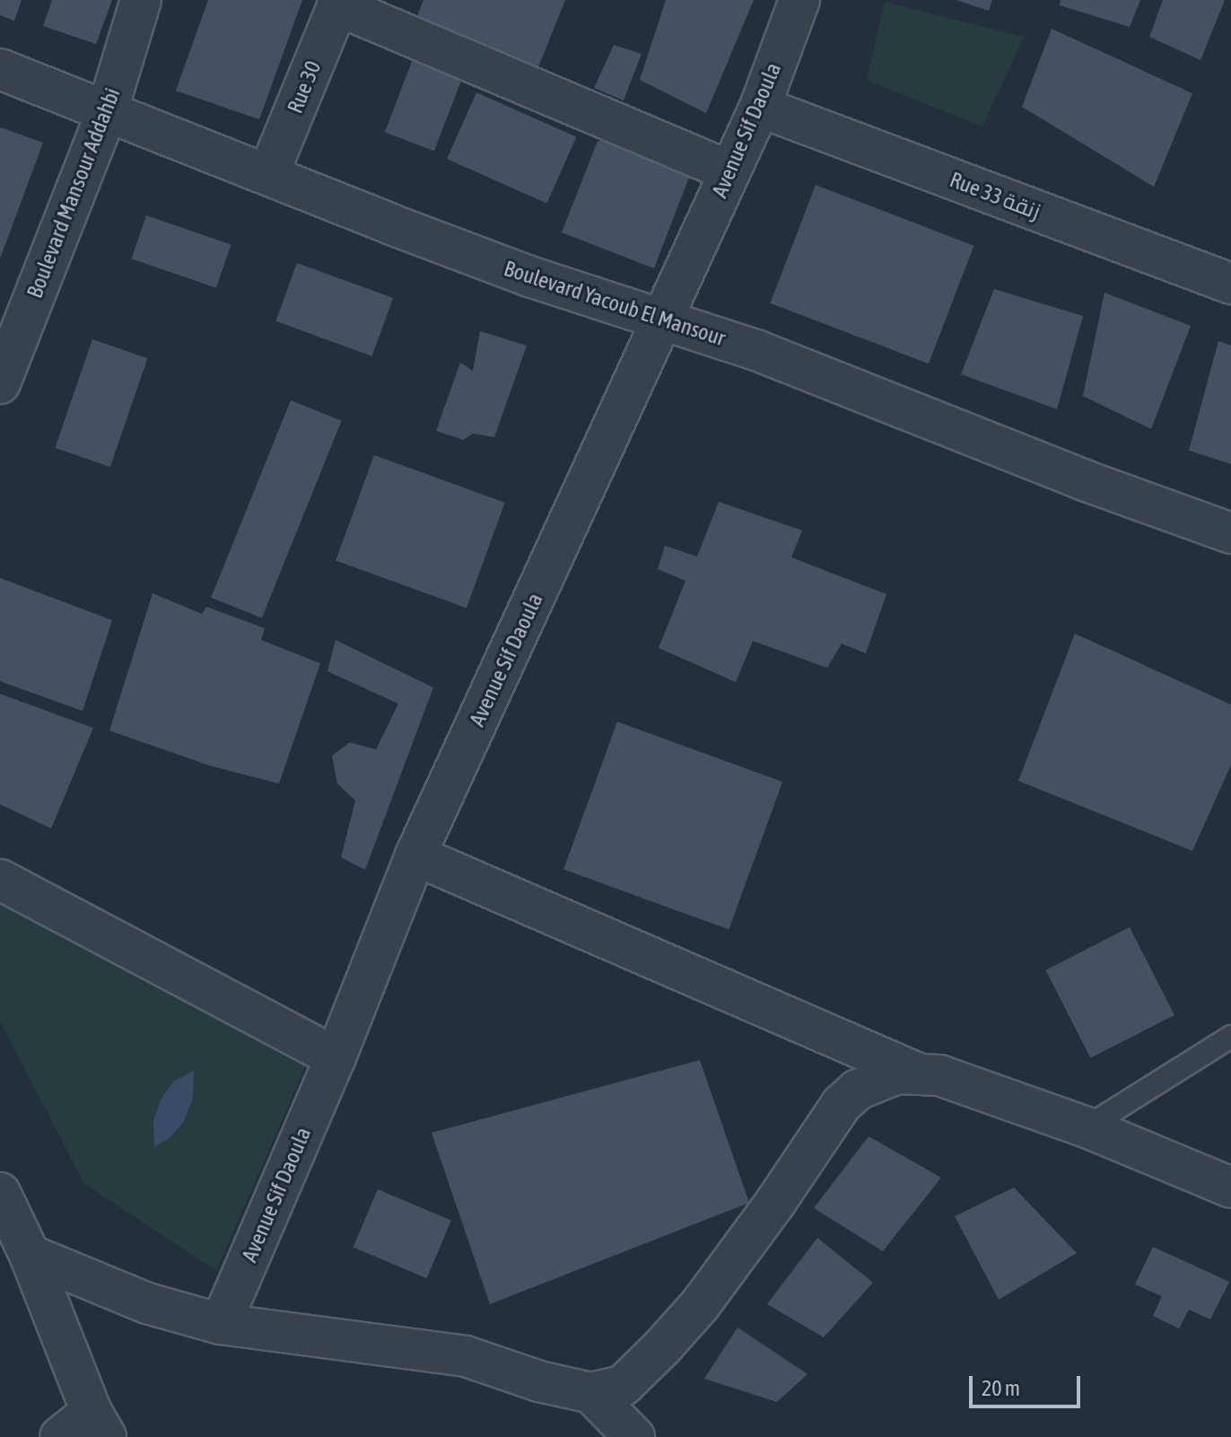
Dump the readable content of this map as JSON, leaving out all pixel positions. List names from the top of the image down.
{
  "streets": {
    "street": [
      "Rue 30",
      "Avenue Sif Daoula",
      "Boulevard Mansour Addahbi",
      "Rue 33 زنقة",
      "Boulevard Yacoub El Mansour"
    ]
  },
  "crossings": [
    ["Rue 30", "Boulevard Yacoub El Mansour"],
    ["Avenue Sif Daoula", "Rue 33 زنقة"],
    ["Avenue Sif Daoula", "Boulevard Yacoub El Mansour"],
    ["Boulevard Mansour Addahbi", "Boulevard Yacoub El Mansour"]
  ],
  "scale_bar": "20 m"
}
